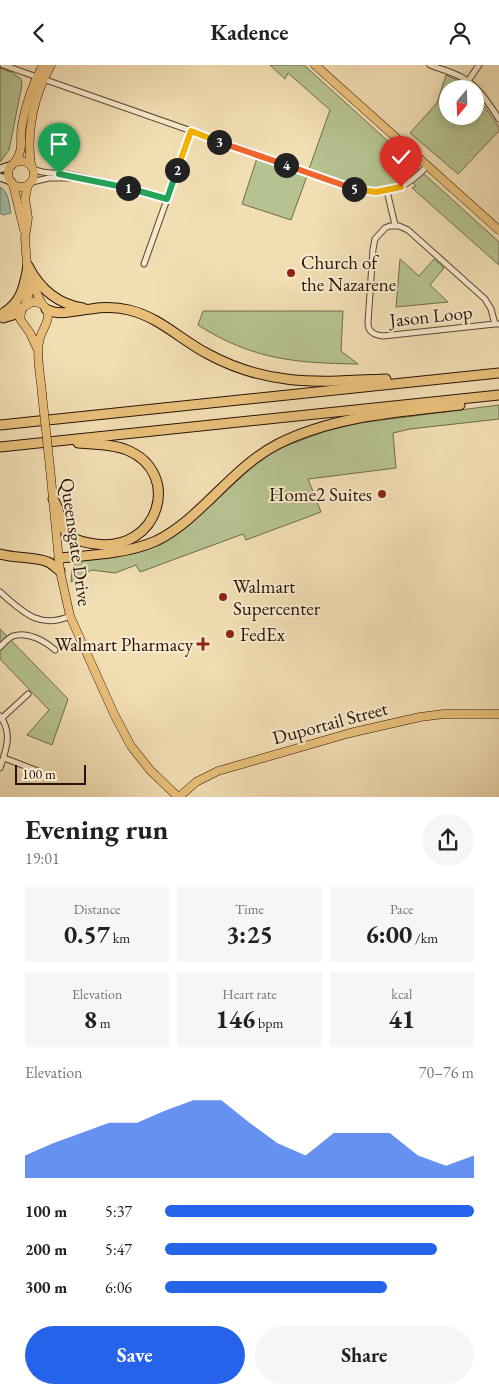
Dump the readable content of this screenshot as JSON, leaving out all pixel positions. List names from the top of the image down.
{
  "streets": {
    "main road": ["Queensgate Drive", "Duportail Street"],
    "street": ["Jason Loop"]
  },
  "crossings": [
    ["Queensgate Drive", "Duportail Street"]
  ],
  "places": {
    "other": [
      "Church of the Nazarene",
      "Home2 Suites",
      "Walmart Supercenter",
      "FedEx"
    ],
    "health": ["Walmart Pharmacy"]
  },
  "scale_bar": "100 m",
  "north": "bottom",
  "page": {
    "header": "Kadence",
    "pins": [
      "3",
      "4",
      "2",
      "1",
      "5"
    ],
    "scale": "100 m",
    "heading": ["Evening run", "19:01"],
    "stats": [
      ["Distance", "0.57 km"],
      ["Time", "3:25"],
      ["Pace", "6:00 /km"],
      ["Elevation", "8 m"],
      ["Heart rate", "146 bpm"],
      ["kcal", "41"]
    ],
    "chart": ["Elevation", "70–76 m"],
    "list": [
      {
        "name": "100 m",
        "note": "5:37"
      },
      {
        "name": "200 m",
        "note": "5:47"
      },
      {
        "name": "300 m",
        "note": "6:06"
      }
    ],
    "buttons": ["Save", "Share"]
  }
}
